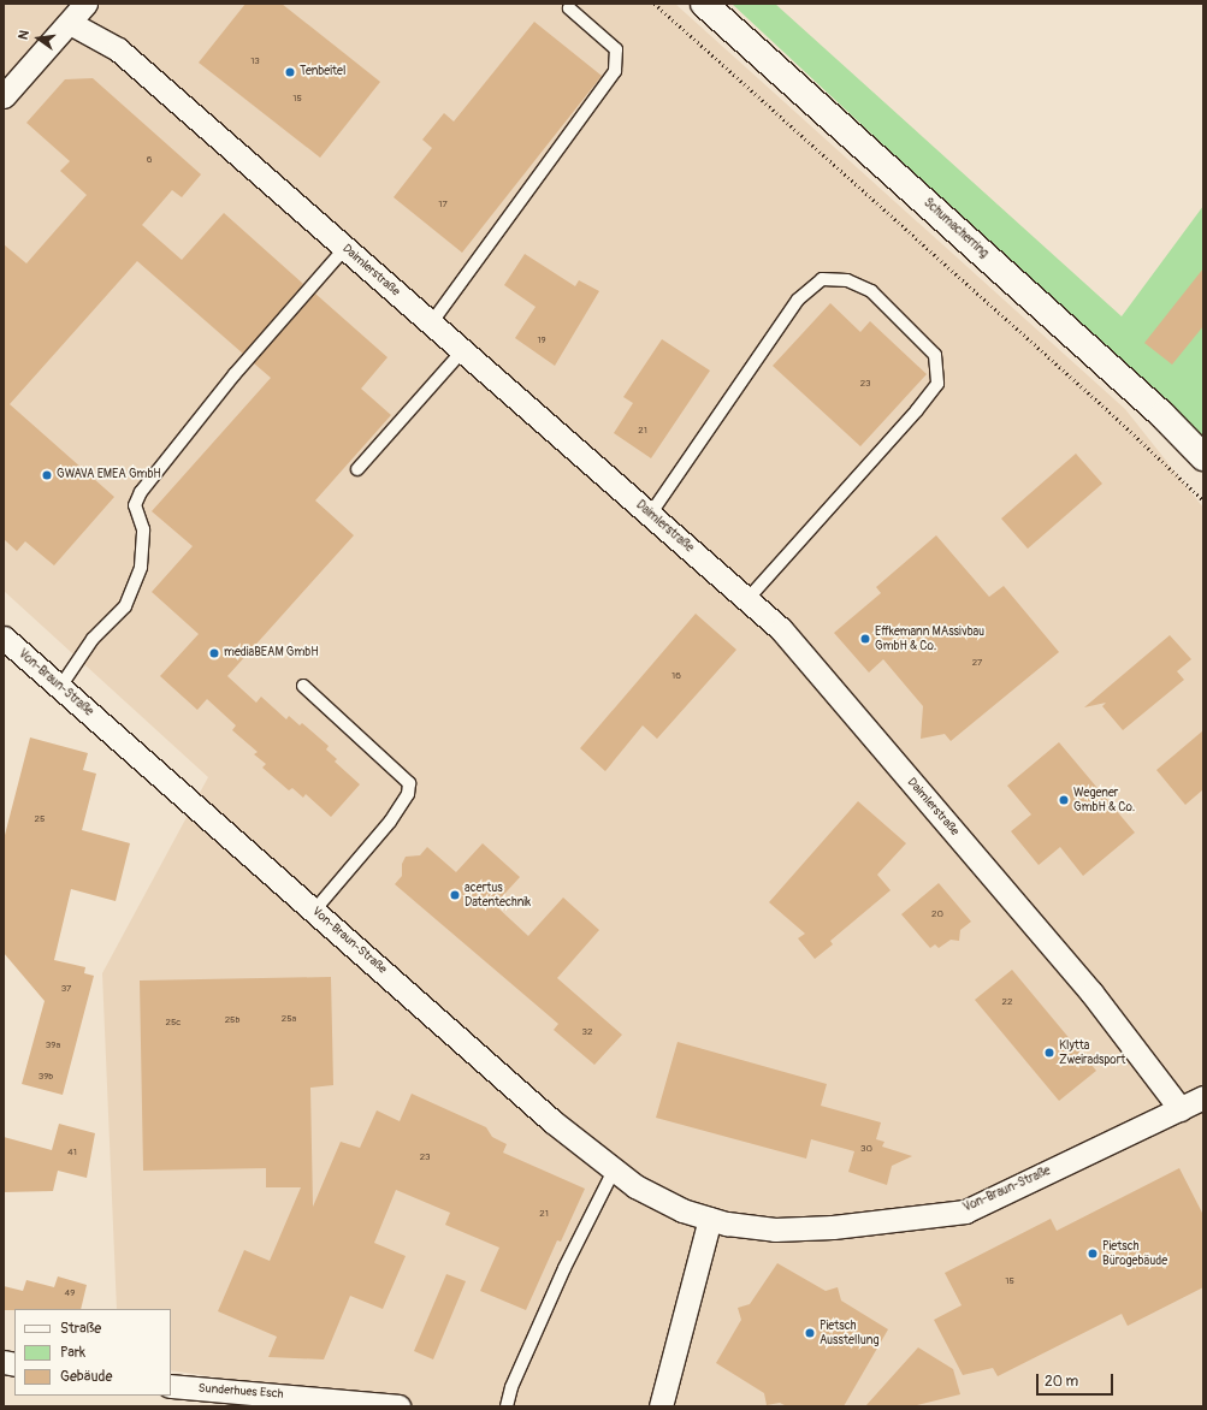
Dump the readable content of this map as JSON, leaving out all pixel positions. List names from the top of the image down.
{
  "streets": {
    "main road": ["Schumacherring"],
    "street": ["Daimlerstraße", "Von-Braun-Straße", "Sunderhues Esch"]
  },
  "crossings": [
    ["Daimlerstraße", "Von-Braun-Straße"]
  ],
  "places": [
    "Tenbeitel",
    "GWAVA EMEA GmbH",
    "Effkemann MAssivbau GmbH & Co.",
    "mediaBEAM GmbH",
    "Wegener GmbH & Co.",
    "acertus Datentechnik",
    "Klytta Zweiradsport",
    "Pietsch Bürogebäude",
    "Pietsch Ausstellung"
  ],
  "house_numbers": [
    "13",
    "15",
    "6",
    "17",
    "19",
    "23",
    "21",
    "27",
    "16",
    "25",
    "20",
    "37",
    "22",
    "25a",
    "25b",
    "25c",
    "32",
    "39a",
    "39b",
    "30",
    "41",
    "23",
    "21",
    "15",
    "49"
  ],
  "legend": ["Straße", "Park", "Gebäude"],
  "scale_bar": "20 m",
  "north": "left"
}
